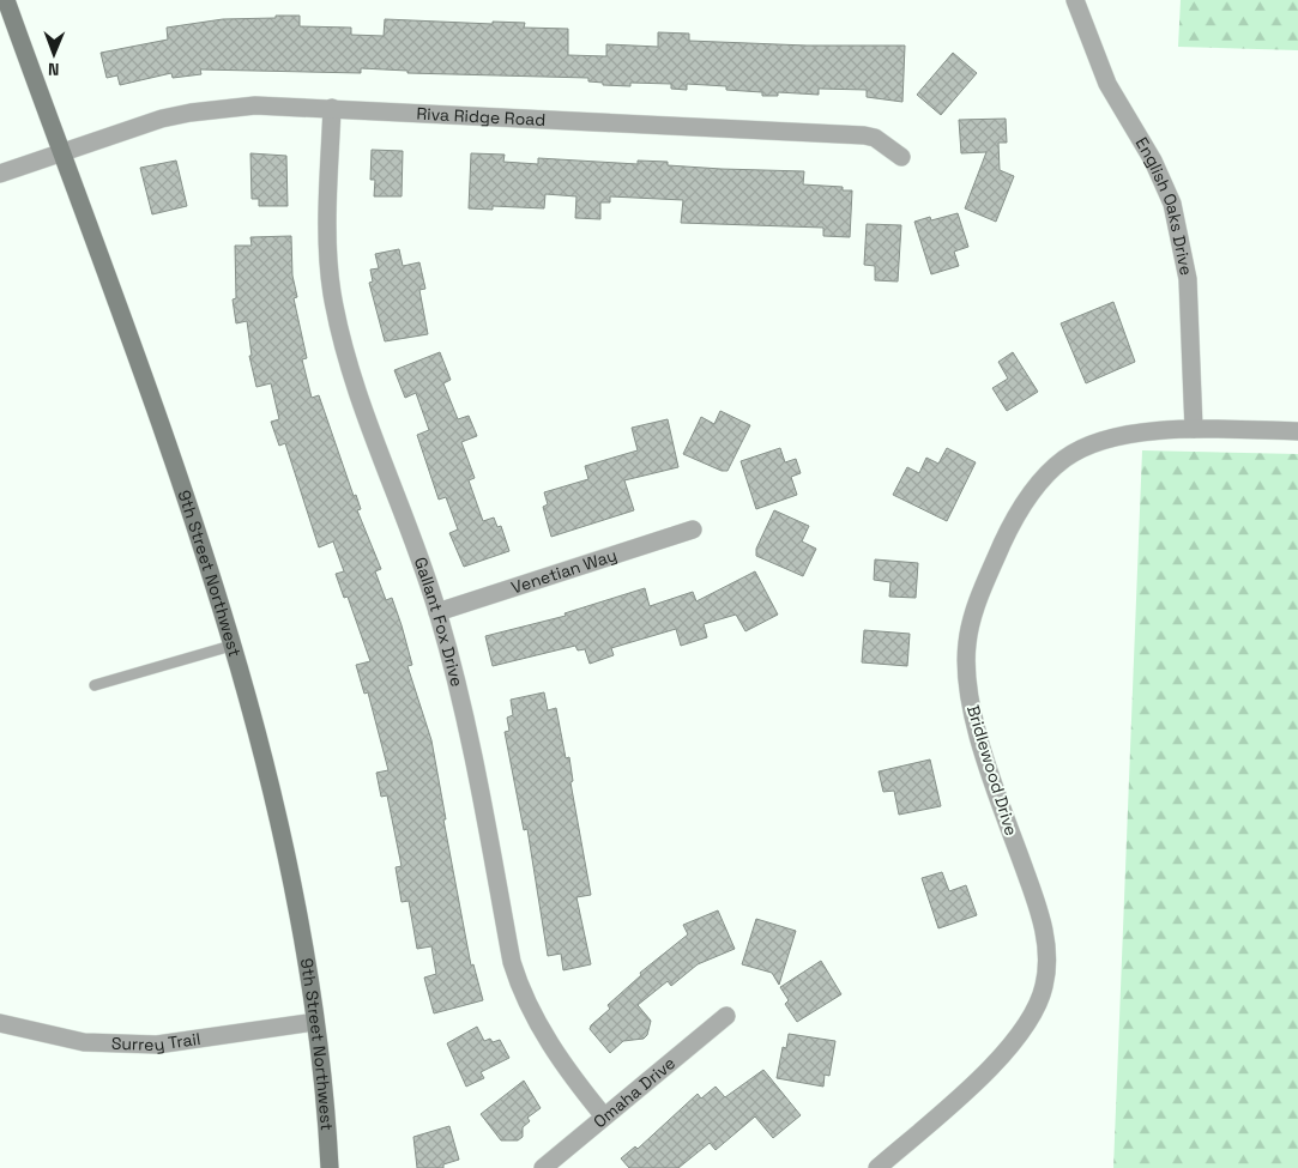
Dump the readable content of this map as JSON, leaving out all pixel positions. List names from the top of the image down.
{
  "streets": {
    "street": [
      "Riva Ridge Road",
      "English Oaks Drive",
      "Venetian Way",
      "9th Street Northwest",
      "Gallant Fox Drive",
      "Bridlewood Drive",
      "Surrey Trail",
      "Omaha Drive"
    ]
  },
  "crossings": [
    ["Riva Ridge Road", "9th Street Northwest"],
    ["Riva Ridge Road", "Gallant Fox Drive"],
    ["English Oaks Drive", "Bridlewood Drive"],
    ["Venetian Way", "Gallant Fox Drive"],
    ["9th Street Northwest", "Surrey Trail"],
    ["Gallant Fox Drive", "Omaha Drive"]
  ],
  "north": "bottom"
}
